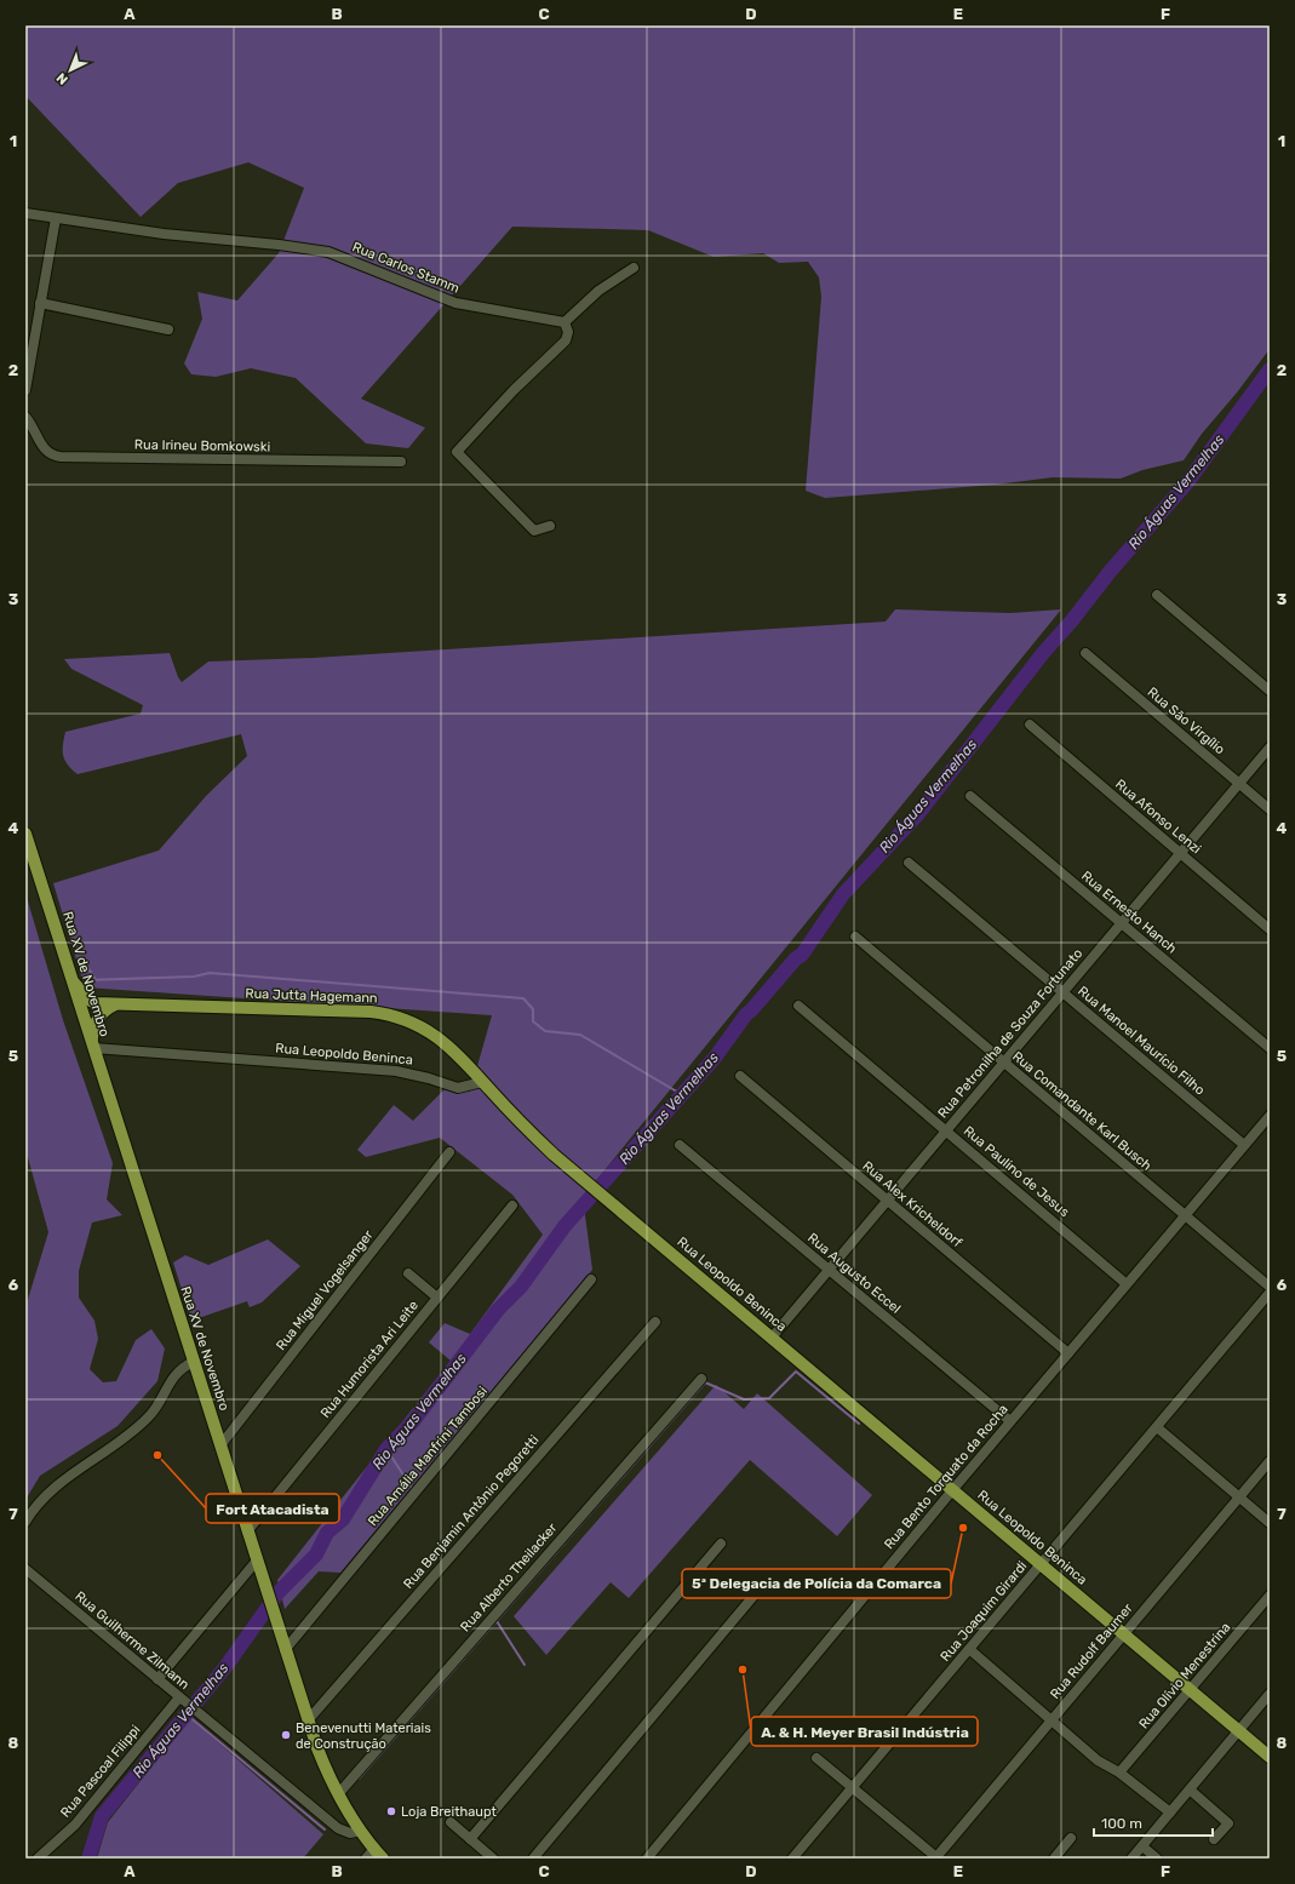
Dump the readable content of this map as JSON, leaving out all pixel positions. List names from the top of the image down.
{
  "streets": {
    "main road": ["Rua XV de Novembro", "Rua Jutta Hagemann", "Rua Leopoldo Beninca"],
    "street": [
      "Rua Carlos Stamm",
      "Rua Irineu Bomkowski",
      "Rua São Virgílio",
      "Rua Afonso Lenzi",
      "Rua Ernesto Hanch",
      "Rua Petronilha de Souza Fortunato",
      "Rua Manoel Maurício Filho",
      "Rua Comandante Karl Busch",
      "Rua Paulino de Jesus",
      "Rua Alex Kricheldorf",
      "Rua Augusto Eccel",
      "Rua Miguel Vogelsanger",
      "Rua Humorista Ari Leite",
      "Rua Amália Manfrini Tambosi",
      "Rua Bento Torquato da Rocha",
      "Rua Benjamin Antônio Pegoretti",
      "Rua Alberto Theilacker",
      "Rua Joaquim Girardi",
      "Rua Guilherme Zilmann",
      "Rua Rudolf Baumer",
      "Rua Olívio Menestrina",
      "Rua Pascoal Filippi"
    ]
  },
  "crossings": [
    ["Rua São Virgílio", "Rua Petronilha de Souza Fortunato"],
    ["Rua Afonso Lenzi", "Rua Petronilha de Souza Fortunato"],
    ["Rua Ernesto Hanch", "Rua Petronilha de Souza Fortunato"],
    ["Rua XV de Novembro", "Rua Jutta Hagemann"],
    ["Rua XV de Novembro", "Rua Leopoldo Beninca"],
    ["Rua XV de Novembro", "Rua Miguel Vogelsanger"],
    ["Rua XV de Novembro", "Rua Humorista Ari Leite"],
    ["Rua XV de Novembro", "Rua Amália Manfrini Tambosi"],
    ["Rua XV de Novembro", "Rua Benjamin Antônio Pegoretti"],
    ["Rua XV de Novembro", "Rua Alberto Theilacker"],
    ["Rua XV de Novembro", "Rua Guilherme Zilmann"],
    ["Rua Jutta Hagemann", "Rua Leopoldo Beninca"],
    ["Rua Petronilha de Souza Fortunato", "Rua Manoel Maurício Filho"],
    ["Rua Petronilha de Souza Fortunato", "Rua Leopoldo Beninca"],
    ["Rua Petronilha de Souza Fortunato", "Rua Comandante Karl Busch"],
    ["Rua Petronilha de Souza Fortunato", "Rua Paulino de Jesus"],
    ["Rua Petronilha de Souza Fortunato", "Rua Alex Kricheldorf"],
    ["Rua Petronilha de Souza Fortunato", "Rua Augusto Eccel"],
    ["Rua Manoel Maurício Filho", "Rua Bento Torquato da Rocha"],
    ["Rua Leopoldo Beninca", "Rua Bento Torquato da Rocha"],
    ["Rua Leopoldo Beninca", "Rua Joaquim Girardi"],
    ["Rua Leopoldo Beninca", "Rua Rudolf Baumer"],
    ["Rua Leopoldo Beninca", "Rua Olívio Menestrina"],
    ["Rua Comandante Karl Busch", "Rua Bento Torquato da Rocha"],
    ["Rua Paulino de Jesus", "Rua Bento Torquato da Rocha"],
    ["Rua Alex Kricheldorf", "Rua Bento Torquato da Rocha"],
    ["Rua Augusto Eccel", "Rua Bento Torquato da Rocha"],
    ["Rua Guilherme Zilmann", "Rua Pascoal Filippi"]
  ],
  "water": ["Rio Águas Vermelhas"],
  "places": [
    "Fort Atacadista",
    "5ª Delegacia de Polícia da Comarca",
    "A. & H. Meyer Brasil Indústria",
    "Benevenutti Materiais de Construção",
    "Loja Breithaupt"
  ],
  "scale_bar": "100 m",
  "north": "bottom left",
  "grid": {
    "columns": [
      "A",
      "B",
      "C",
      "D",
      "E",
      "F"
    ],
    "rows": [
      "1",
      "2",
      "3",
      "4",
      "5",
      "6",
      "7",
      "8"
    ]
  }
}
